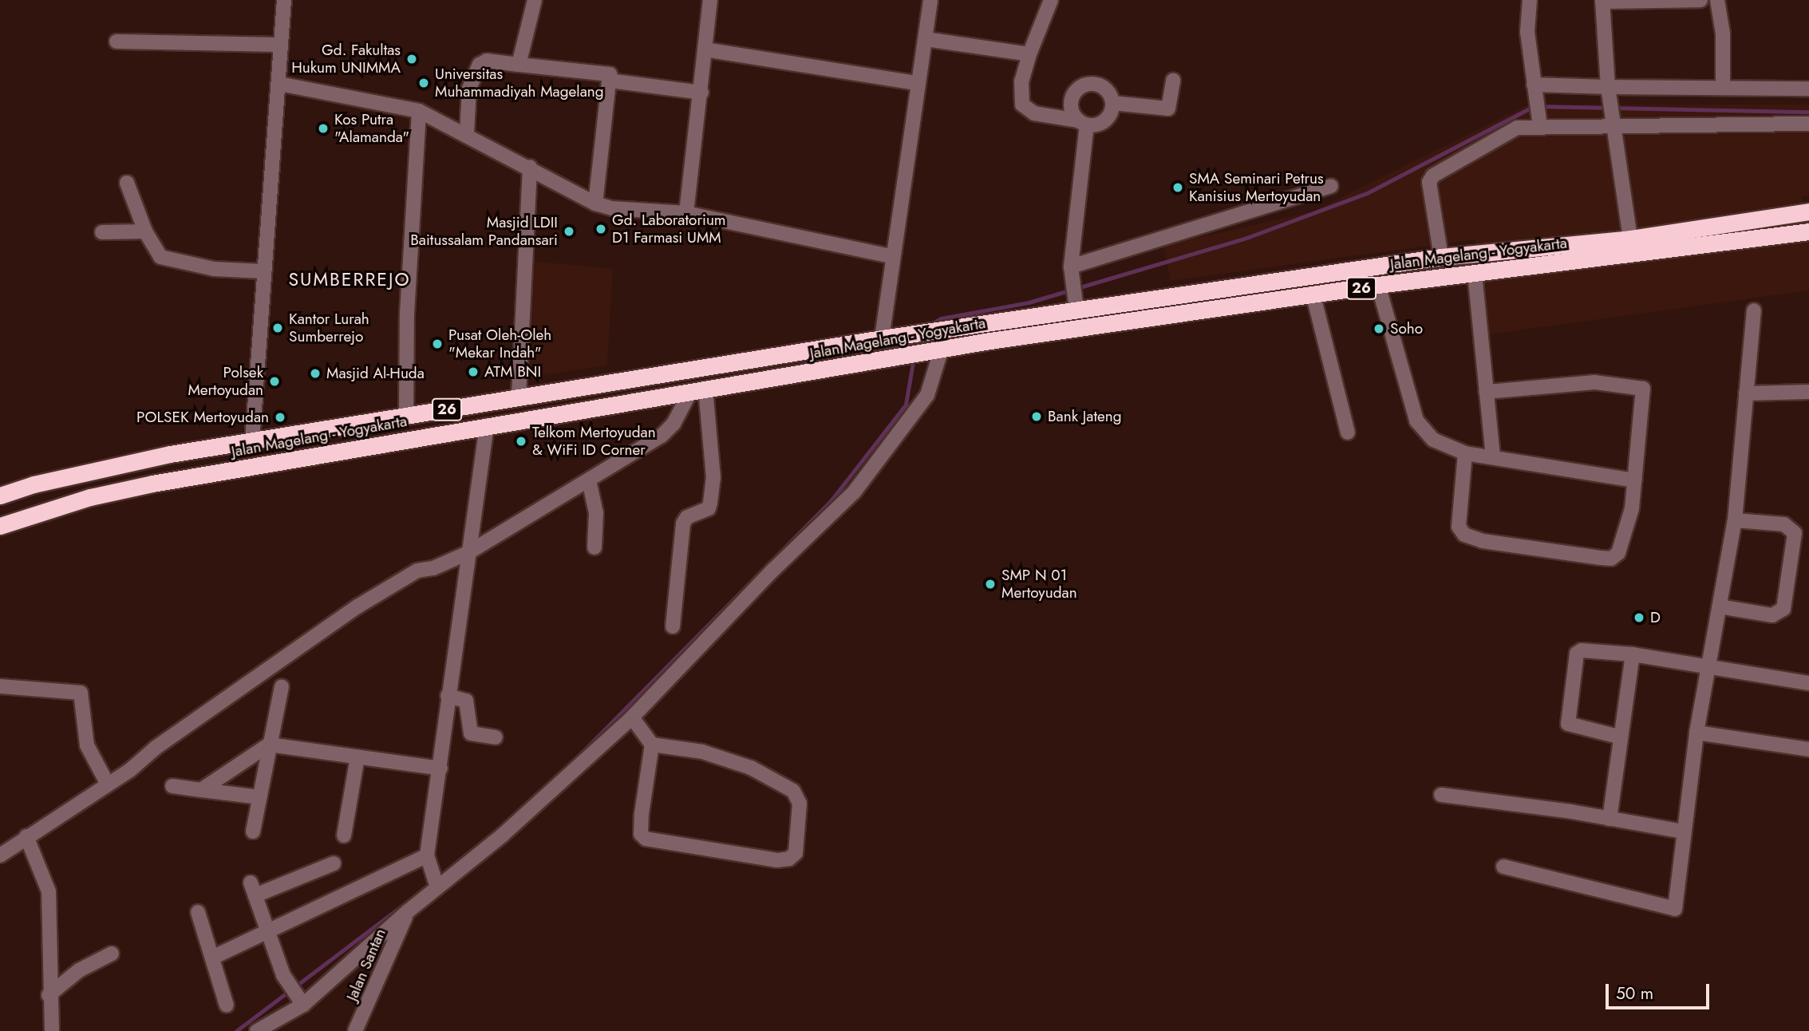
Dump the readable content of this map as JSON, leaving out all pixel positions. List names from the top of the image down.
{
  "streets": {
    "highway": ["Jalan Magelang - Yogyakarta", "26"],
    "street": ["Jalan Santan"]
  },
  "districts": ["SUMBERREJO"],
  "places": [
    "Gd. Fakultas Hukum UNIMMA",
    "Universitas Muhammadiyah Magelang",
    "Kos Putra \"Alamanda\"",
    "SMA Seminari Petrus Kanisius Mertoyudan",
    "Gd. Laboratorium D1 Farmasi UMM",
    "Masjid LDII Baitussalam Pandansari",
    "Kantor Lurah Sumberrejo",
    "Soho",
    "Pusat Oleh-Oleh \"Mekar Indah\"",
    "ATM BNI",
    "Masjid Al-Huda",
    "Polsek Mertoyudan",
    "Bank Jateng",
    "POLSEK Mertoyudan",
    "Telkom Mertoyudan & WiFi ID Corner",
    "SMP N 01 Mertoyudan",
    "D"
  ],
  "scale_bar": "50 m"
}
